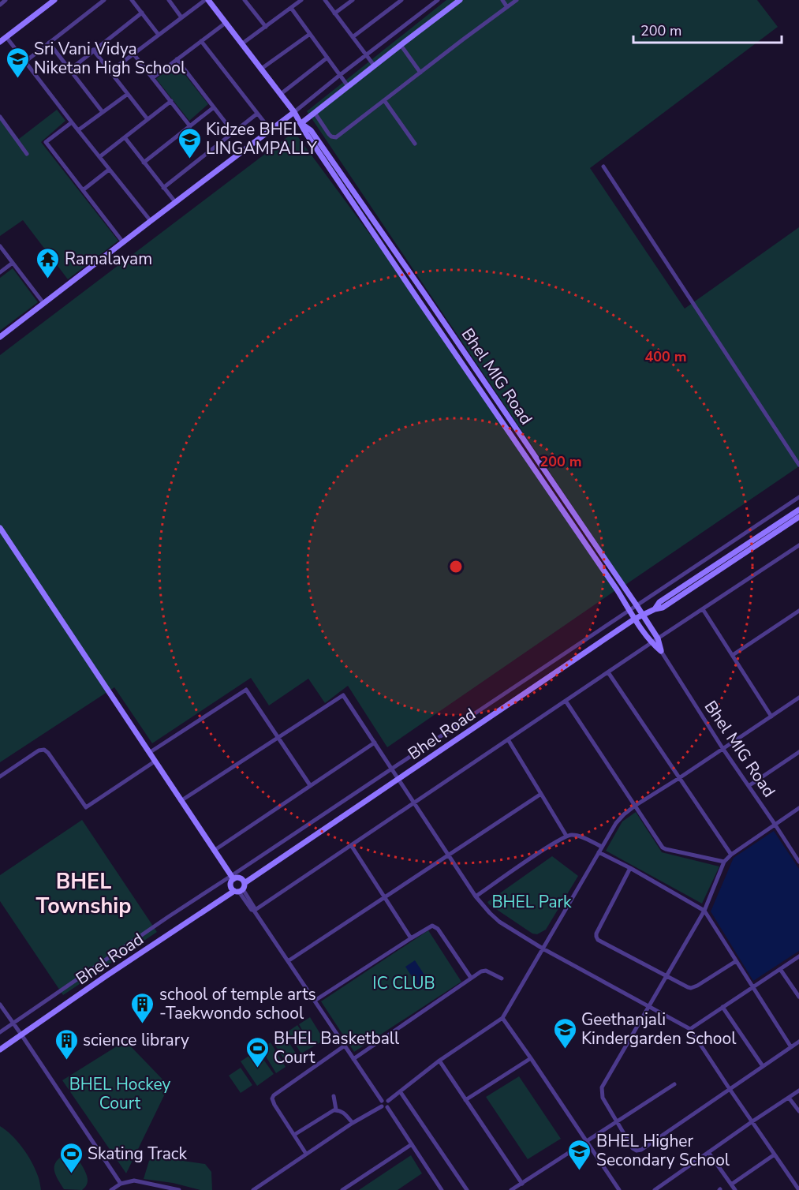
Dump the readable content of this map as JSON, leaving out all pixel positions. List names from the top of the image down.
{
  "streets": {
    "street": ["Bhel MIG Road", "Bhel Road"]
  },
  "crossings": [
    ["Bhel MIG Road", "Bhel Road"]
  ],
  "districts": ["BHEL Township"],
  "parks": ["BHEL Park", "IC CLUB", "BHEL Hockey Court"],
  "places": {
    "school or university": [
      "Sri Vani Vidya Niketan High School",
      "Kidzee BHEL LINGAMPALLY",
      "Geethanjali Kindergarden School",
      "BHEL Higher Secondary School"
    ],
    "temple": ["Ramalayam"],
    "building": ["school of temple arts -Taekwondo school", "science library"],
    "sports": ["BHEL Basketball Court", "Skating Track"]
  },
  "scale_bar": "200 m",
  "rings": ["400 m", "200 m"]
}
